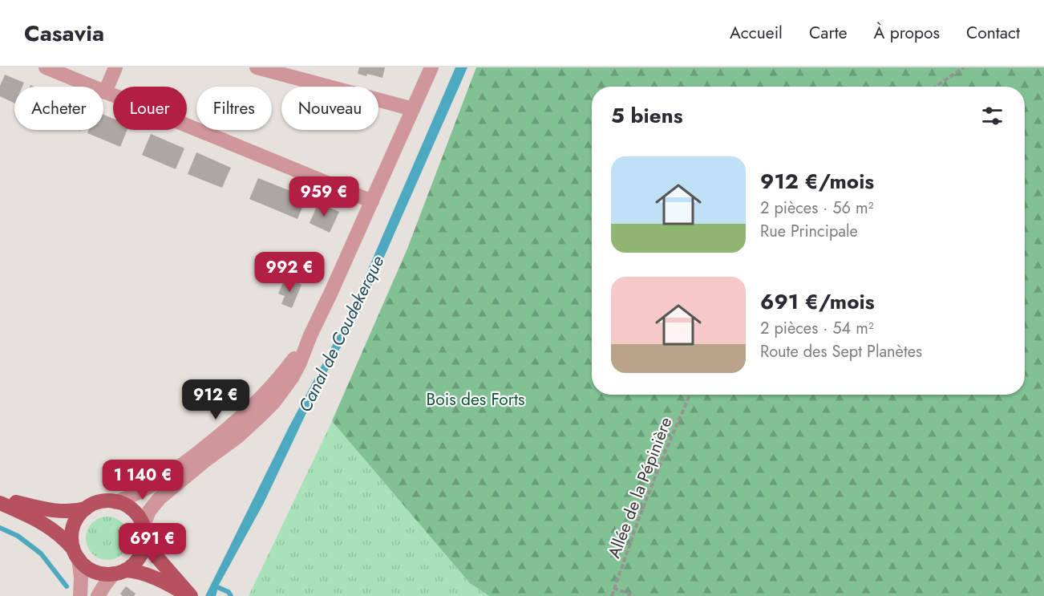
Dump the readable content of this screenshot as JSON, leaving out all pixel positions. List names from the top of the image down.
{
  "streets": {
    "path": ["Allée de la Pépinière"]
  },
  "water": ["Canal de Coudekerque"],
  "parks": ["Bois des Forts"],
  "page": {
    "header": "Casavia",
    "nav": [
      "Accueil",
      "Carte",
      "À propos",
      "Contact"
    ],
    "chip": [
      "Acheter",
      "Louer",
      "Filtres",
      "Nouveau"
    ],
    "heading": "5 biens",
    "list": [
      {
        "name": "912 €/mois",
        "note": "2 pièces · 56 m² · Rue Principale"
      },
      {
        "name": "691 €/mois",
        "note": "2 pièces · 54 m² · Route des Sept Planètes"
      }
    ],
    "price": [
      "959 €",
      "992 €",
      "912 €",
      "1 140 €",
      "691 €"
    ]
  }
}
